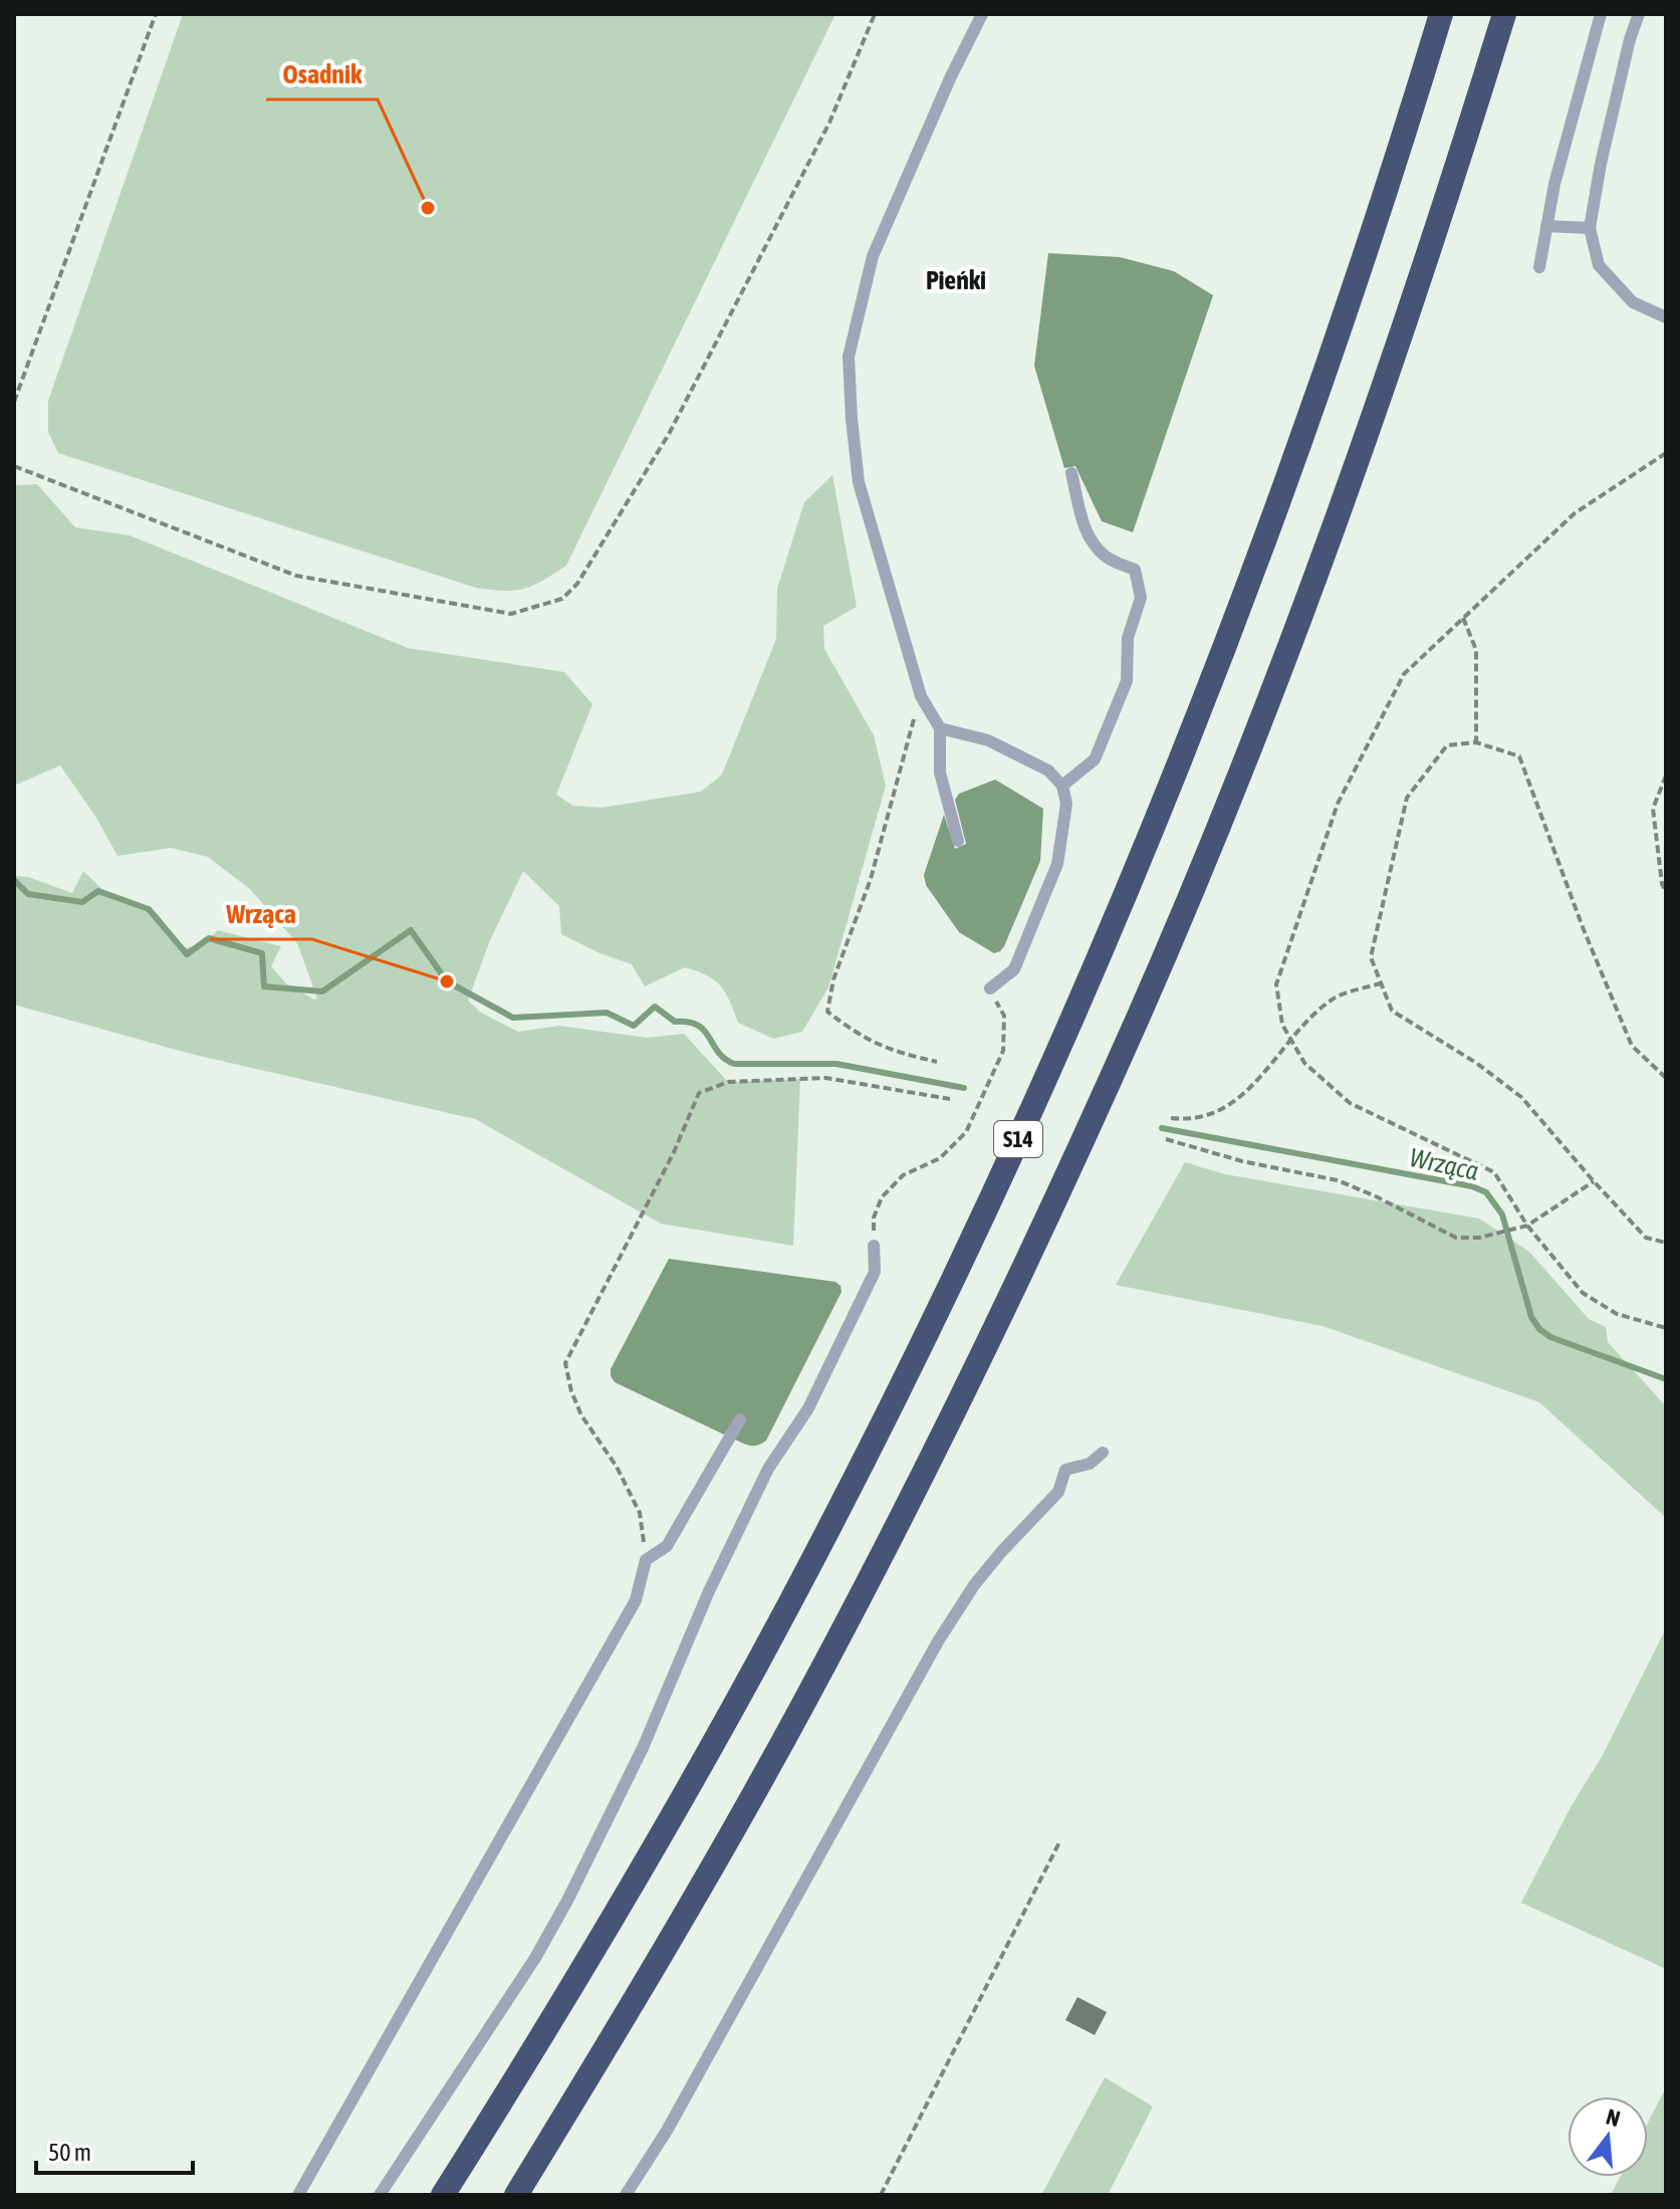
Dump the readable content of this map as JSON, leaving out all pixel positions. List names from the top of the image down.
{
  "streets": {
    "highway": ["S14"]
  },
  "districts": ["Pieńki"],
  "water": ["Wrząca"],
  "places": ["Osadnik", "Wrząca"],
  "scale_bar": "50 m",
  "north": "top"
}
